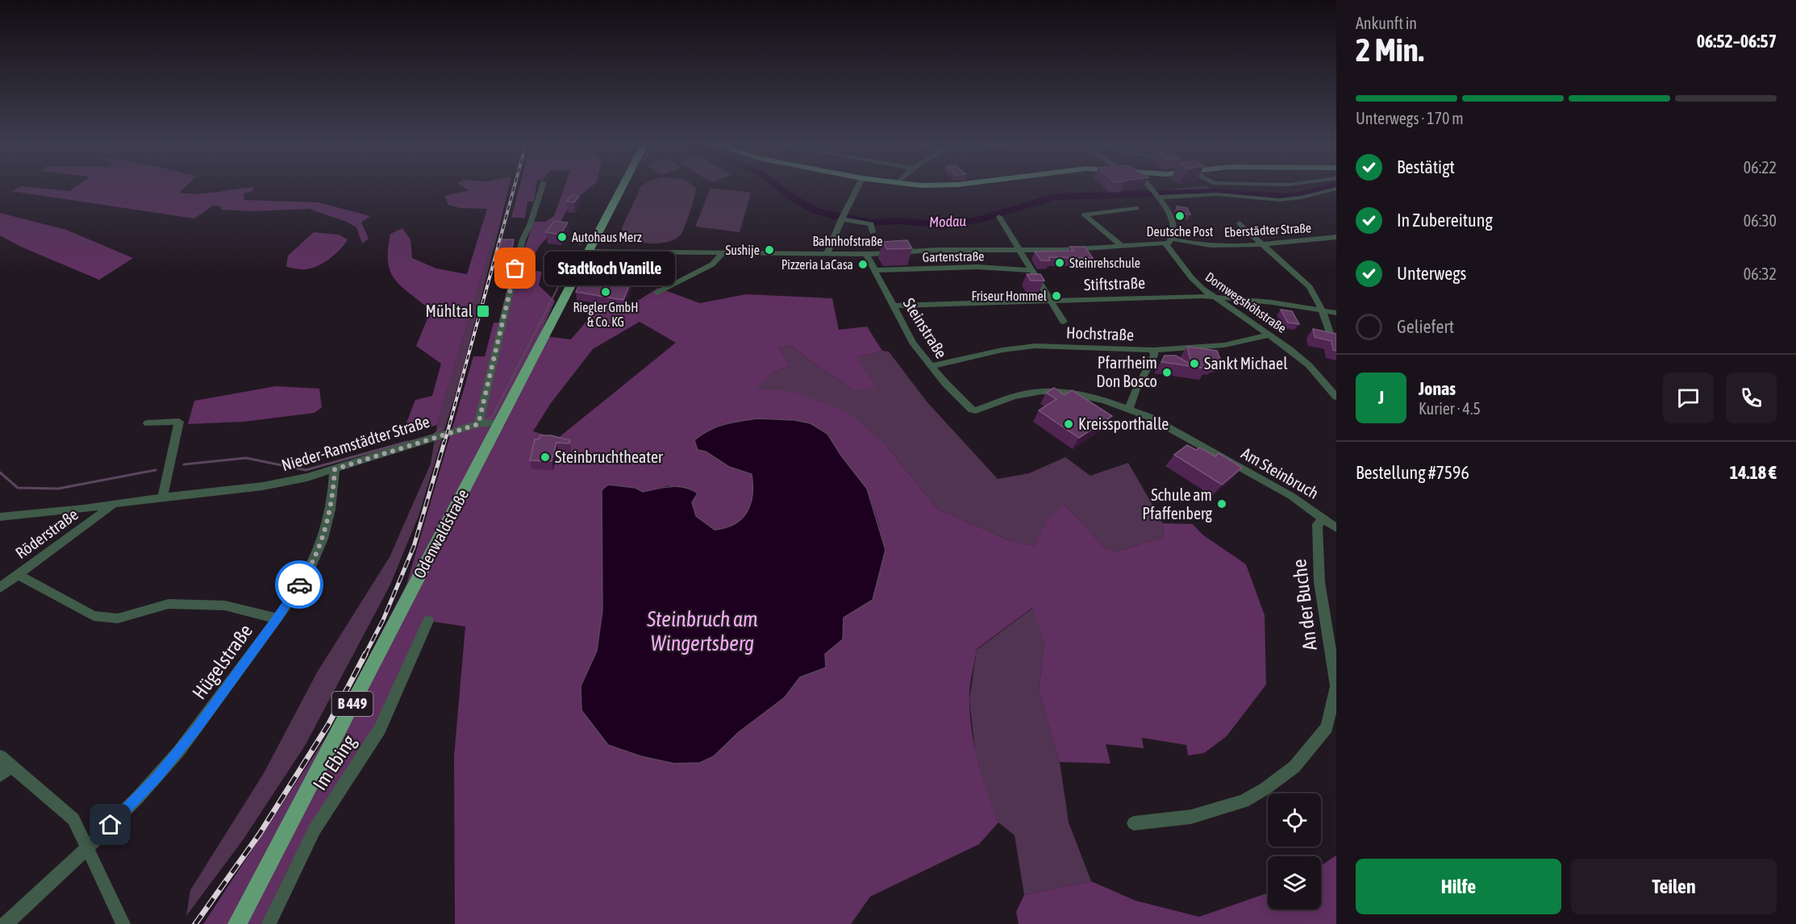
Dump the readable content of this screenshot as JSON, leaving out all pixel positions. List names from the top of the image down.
{
  "streets": {
    "main road": ["Odenwaldstraße", "B 449"],
    "street": [
      "Eberstädter Straße",
      "Bahnhofstraße",
      "Gartenstraße",
      "Stiftstraße",
      "Dornwegshöhstraße",
      "Steinstraße",
      "Hochstraße",
      "Nieder-Ramstädter Straße",
      "Am Steinbruch",
      "Röderstraße",
      "An der Buche",
      "Hügelstraße",
      "Im Ebing"
    ]
  },
  "crossings": [
    ["Eberstädter Straße", "Bahnhofstraße"],
    ["Eberstädter Straße", "Dornwegshöhstraße"],
    ["Bahnhofstraße", "Dornwegshöhstraße"],
    ["Bahnhofstraße", "Steinstraße"],
    ["Bahnhofstraße", "Odenwaldstraße"],
    ["Gartenstraße", "Steinstraße"],
    ["Stiftstraße", "Dornwegshöhstraße"],
    ["Stiftstraße", "Steinstraße"],
    ["Dornwegshöhstraße", "Hochstraße"],
    ["Steinstraße", "Hochstraße"],
    ["Steinstraße", "Am Steinbruch"],
    ["Nieder-Ramstädter Straße", "Röderstraße"],
    ["Nieder-Ramstädter Straße", "Odenwaldstraße"],
    ["Nieder-Ramstädter Straße", "Hügelstraße"],
    ["Am Steinbruch", "An der Buche"]
  ],
  "water": ["Modau", "Steinbruch am Wingertsberg"],
  "places": {
    "other": [
      "Deutsche Post",
      "Autohaus Merz",
      "Sushije",
      "Steinrehschule",
      "Pizzeria LaCasa",
      "Stadtkoch Vanille",
      "Riegler GmbH & Co. KG",
      "Friseur Hommel",
      "Sankt Michael",
      "Pfarrheim Don Bosco",
      "Kreissporthalle",
      "Steinbruchtheater",
      "Schule am Pfaffenberg"
    ],
    "transit": ["Mühltal"]
  },
  "page": {
    "heading": ["2 Min.", "Ankunft in", "06:52–06:57"],
    "panel": [
      "Jonas",
      "Kurier · 4.5",
      "Bestellung #7596",
      "14.18 €"
    ],
    "bar": "Unterwegs · 170 m",
    "list": [
      ["Bestätigt", "06:22"],
      ["In Zubereitung", "06:30"],
      ["Unterwegs", "06:32"],
      "Geliefert"
    ],
    "bubble": "Stadtkoch Vanille",
    "round": "J",
    "buttons": ["Hilfe", "Teilen"]
  }
}
